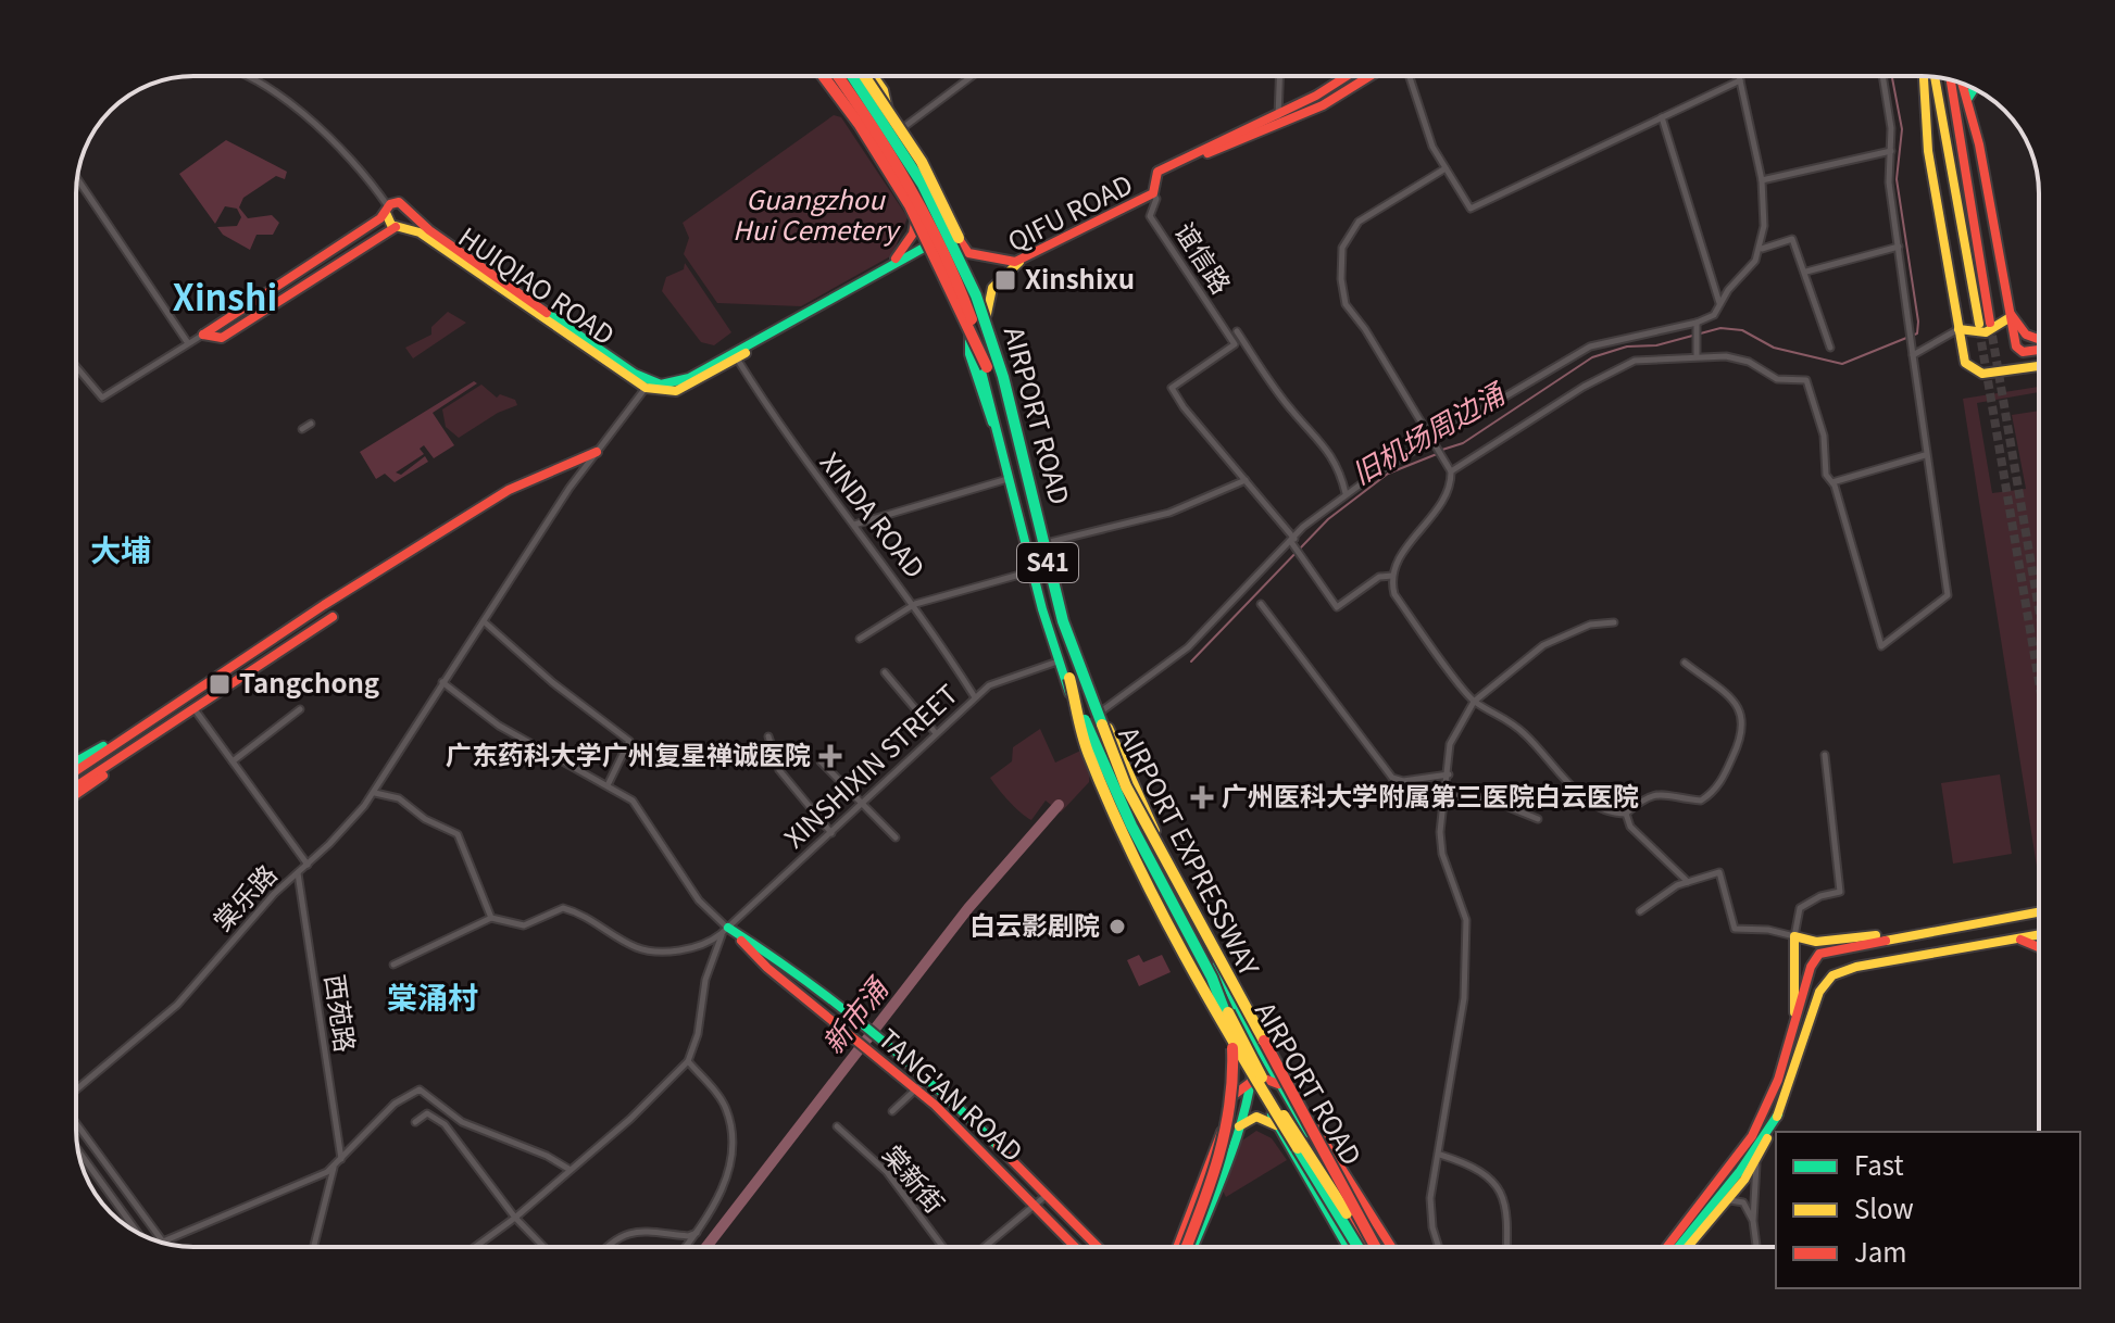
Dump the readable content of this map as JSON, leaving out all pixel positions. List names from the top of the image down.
{
  "streets": {
    "main road": [
      "QIFU ROAD",
      "HUIQIAO ROAD",
      "AIRPORT ROAD",
      "S41",
      "AIRPORT EXPRESSWAY",
      "TANG'AN ROAD"
    ],
    "street": [
      "谊信路",
      "XINDA ROAD",
      "XINSHIXIN STREET",
      "棠乐路",
      "西苑路",
      "棠新街"
    ]
  },
  "crossings": [
    ["QIFU ROAD", "谊信路"],
    ["QIFU ROAD", "AIRPORT ROAD"],
    ["AIRPORT ROAD", "XINSHIXIN STREET"],
    ["XINDA ROAD", "XINSHIXIN STREET"],
    ["XINSHIXIN STREET", "TANG'AN ROAD"],
    ["棠乐路", "西苑路"]
  ],
  "districts": ["Xinshi", "大埔", "棠涌村"],
  "water": ["旧机场周边涌", "新市涌"],
  "parks": ["Guangzhou Hui Cemetery"],
  "places": {
    "transit": ["Xinshixu", "Tangchong"],
    "health": ["广东药科大学广州复星禅诚医院", "广州医科大学附属第三医院白云医院"],
    "other": ["白云影剧院"]
  },
  "legend": ["Fast", "Slow", "Jam"]
}
